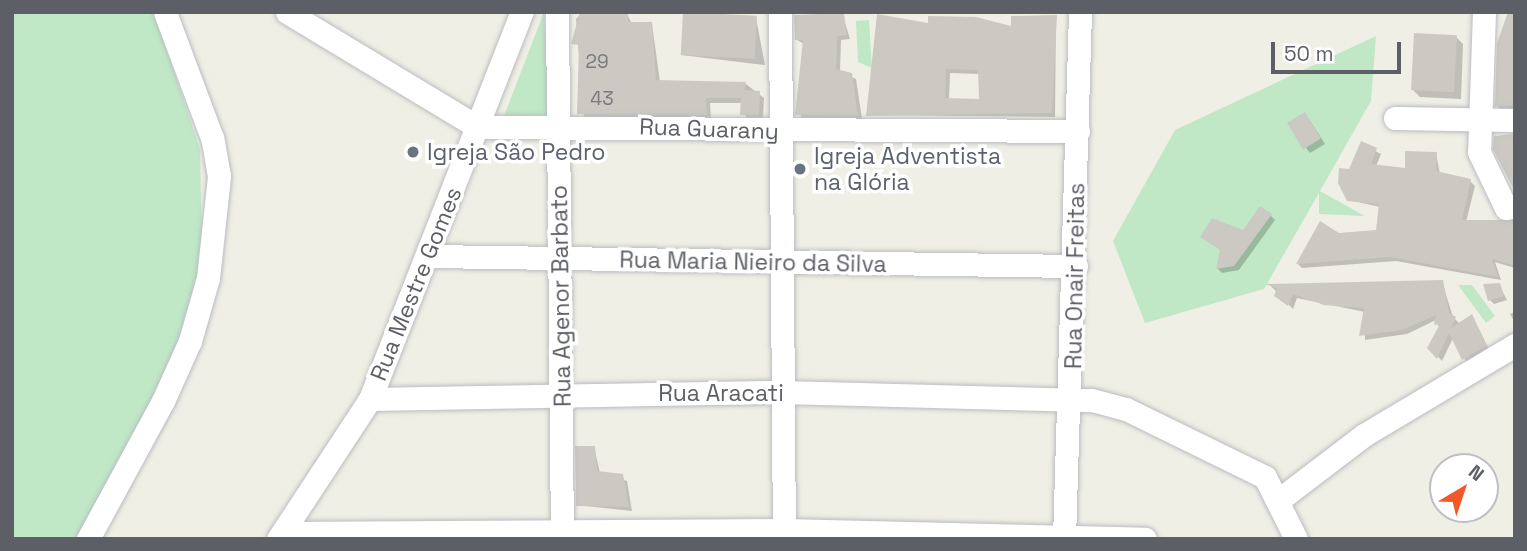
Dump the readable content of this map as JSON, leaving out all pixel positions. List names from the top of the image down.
{
  "streets": {
    "street": [
      "Rua Guarany",
      "Rua Maria Nieiro da Silva",
      "Rua Onair Freitas",
      "Rua Mestre Gomes",
      "Rua Agenor Barbato",
      "Rua Aracati"
    ]
  },
  "crossings": [
    ["Rua Guarany", "Rua Onair Freitas"],
    ["Rua Guarany", "Rua Mestre Gomes"],
    ["Rua Guarany", "Rua Agenor Barbato"],
    ["Rua Maria Nieiro da Silva", "Rua Onair Freitas"],
    ["Rua Maria Nieiro da Silva", "Rua Mestre Gomes"],
    ["Rua Maria Nieiro da Silva", "Rua Agenor Barbato"],
    ["Rua Onair Freitas", "Rua Aracati"],
    ["Rua Mestre Gomes", "Rua Aracati"],
    ["Rua Agenor Barbato", "Rua Aracati"]
  ],
  "places": ["Igreja São Pedro", "Igreja Adventista na Glória"],
  "house_numbers": ["29", "43"],
  "scale_bar": "50 m",
  "north": "top right"
}
